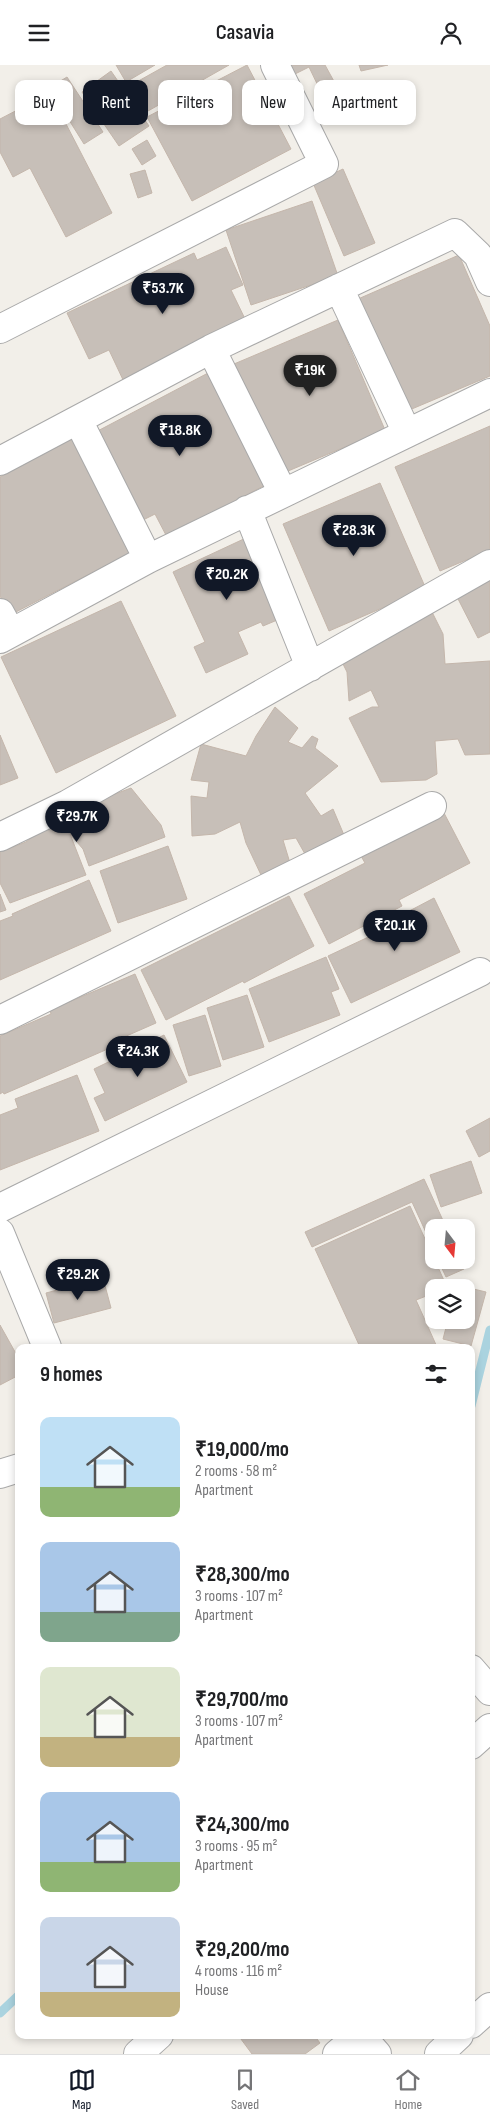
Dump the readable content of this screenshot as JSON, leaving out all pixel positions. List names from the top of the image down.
{
  "north": "bottom",
  "page": {
    "header": "Casavia",
    "chip": [
      "Buy",
      "Rent",
      "Filters",
      "New",
      "Apartment"
    ],
    "price": [
      "₹53.7K",
      "₹19K",
      "₹18.8K",
      "₹28.3K",
      "₹20.2K",
      "₹29.7K",
      "₹20.1K",
      "₹24.3K",
      "₹29.2K"
    ],
    "heading": "9 homes",
    "list": [
      {
        "name": "₹19,000/mo",
        "note": "2 rooms · 58 m² · Apartment"
      },
      {
        "name": "₹28,300/mo",
        "note": "3 rooms · 107 m² · Apartment"
      },
      {
        "name": "₹29,700/mo",
        "note": "3 rooms · 107 m² · Apartment"
      },
      {
        "name": "₹24,300/mo",
        "note": "3 rooms · 95 m² · Apartment"
      },
      {
        "name": "₹29,200/mo",
        "note": "4 rooms · 116 m² · House"
      }
    ],
    "tabs": ["Map", "Saved", "Home"]
  }
}
